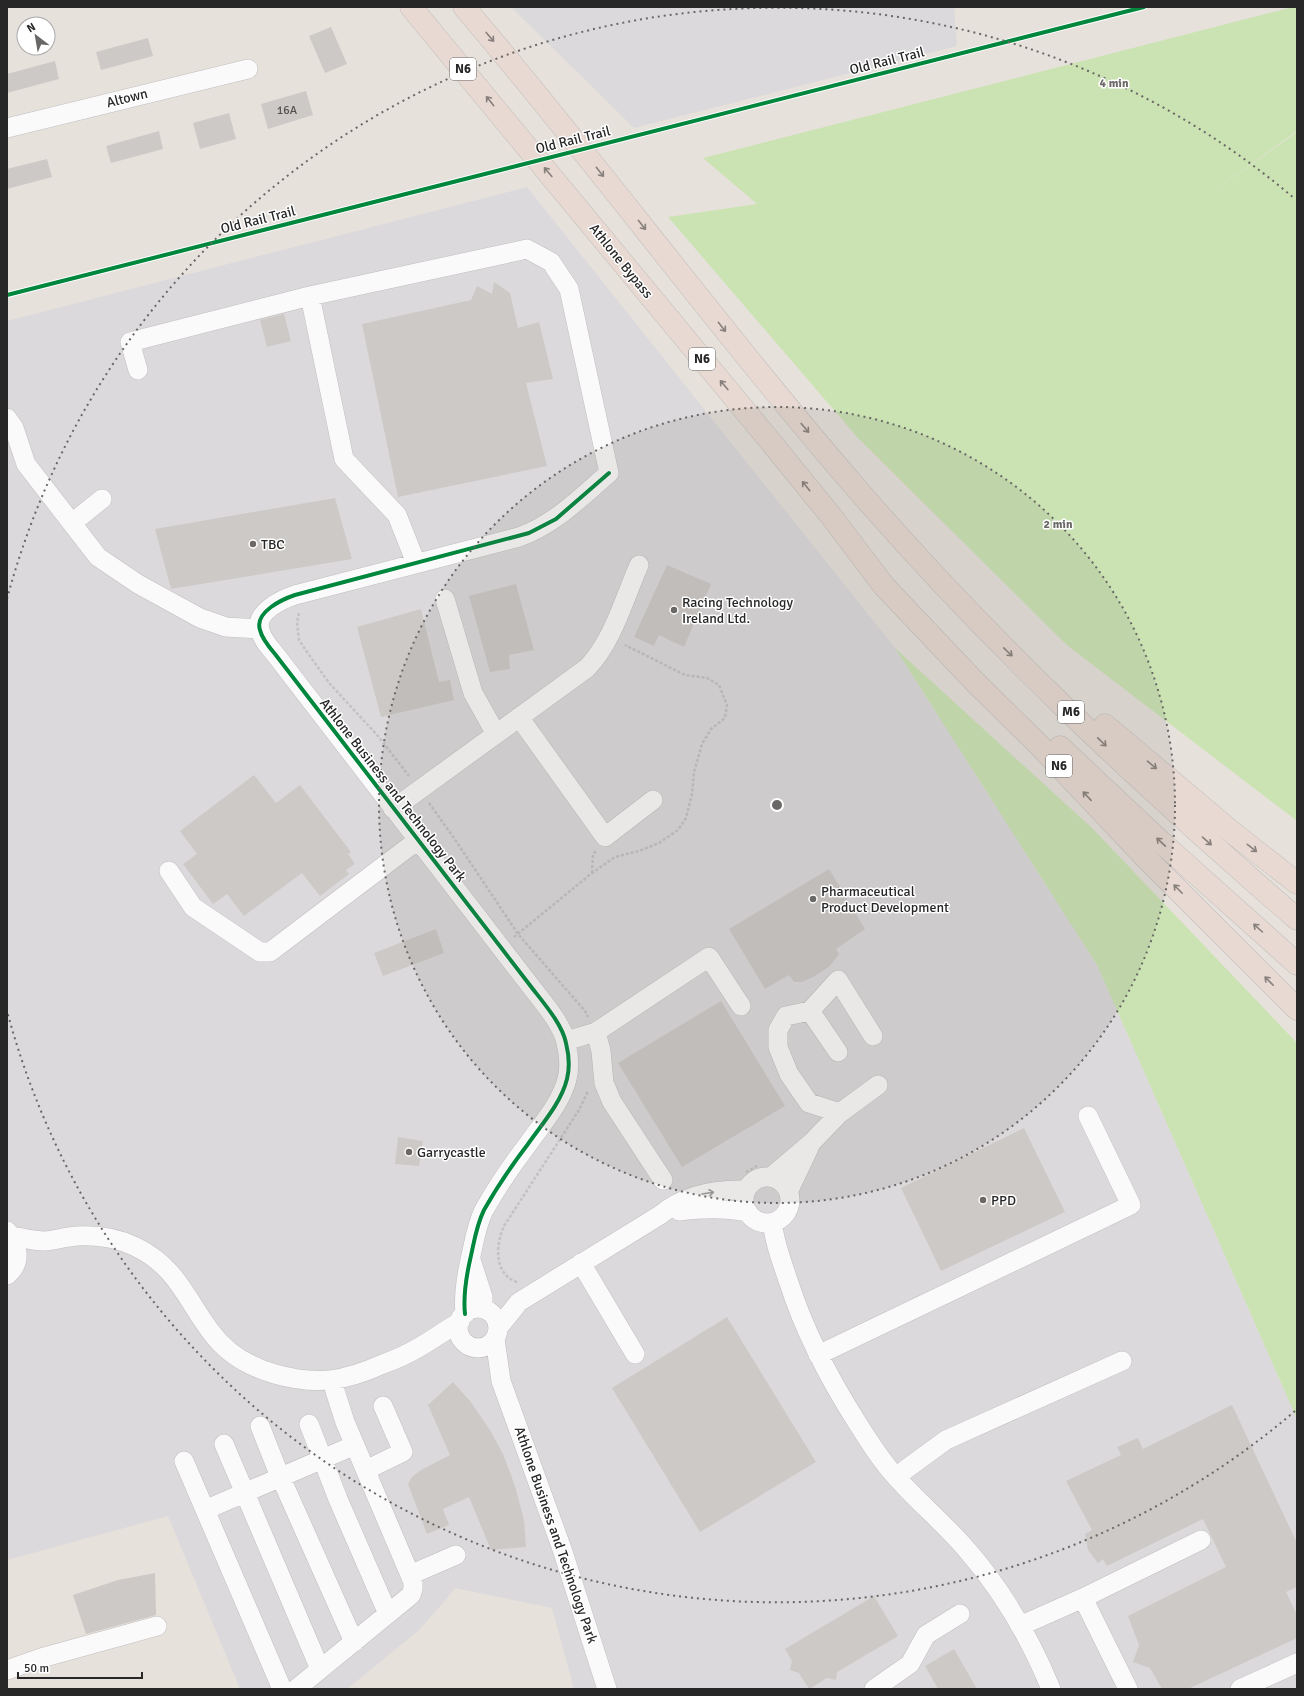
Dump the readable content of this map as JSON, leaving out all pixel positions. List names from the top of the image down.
{
  "streets": {
    "highway": ["N6", "Athlone Bypass", "M6"],
    "street": ["Altown", "Athlone Business and Technology Park"],
    "cycle path": ["Old Rail Trail"]
  },
  "crossings": [
    ["N6", "Athlone Bypass"],
    ["N6", "M6"],
    ["Athlone Bypass", "M6"]
  ],
  "places": [
    "TBC",
    "Racing Technology Ireland Ltd.",
    "Pharmaceutical Product Development",
    "Garrycastle",
    "PPD"
  ],
  "house_numbers": ["16A"],
  "scale_bar": "50 m",
  "north": "top left",
  "rings": ["4 min", "2 min"]
}
